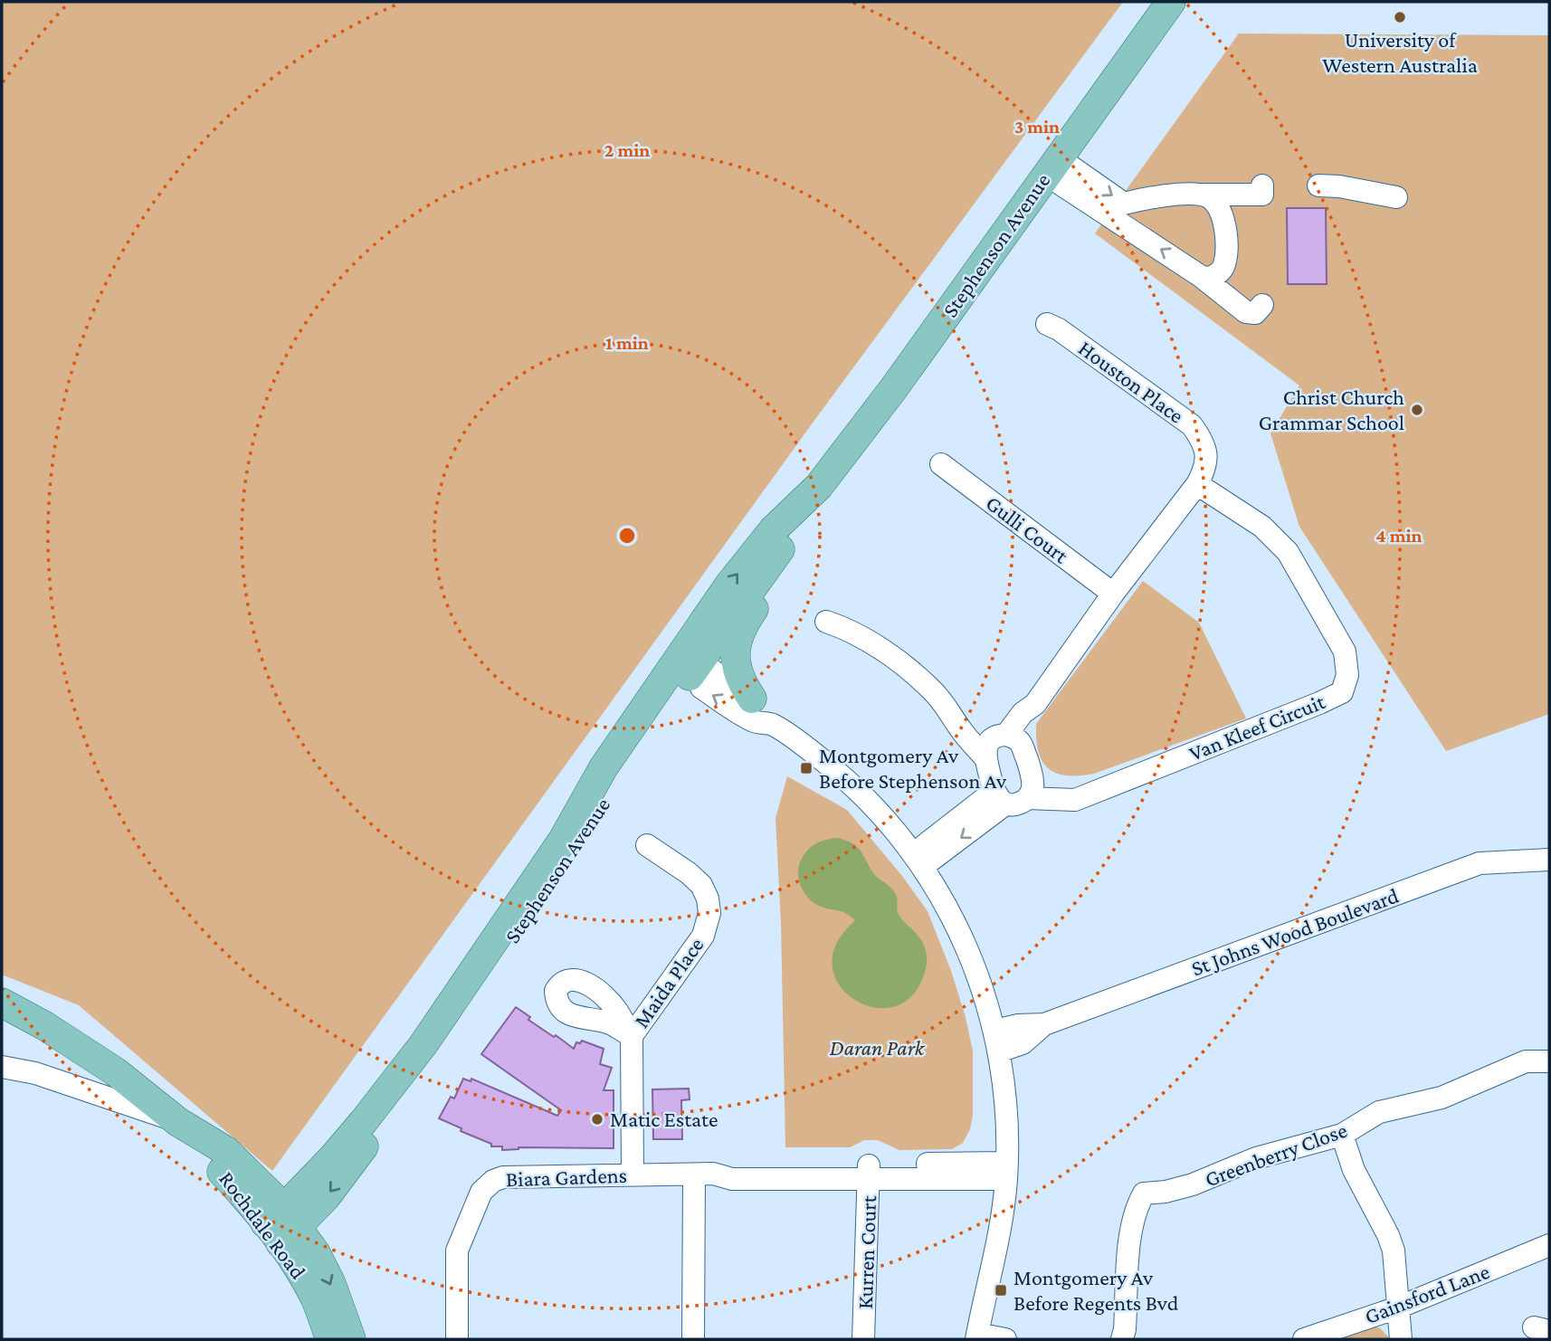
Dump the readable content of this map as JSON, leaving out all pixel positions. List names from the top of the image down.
{
  "streets": {
    "main road": ["Stephenson Avenue", "Rochdale Road"],
    "street": [
      "Houston Place",
      "Gulli Court",
      "Van Kleef Circuit",
      "St Johns Wood Boulevard",
      "Maida Place",
      "Greenberry Close",
      "Biara Gardens",
      "Kurren Court",
      "Gainsford Lane"
    ]
  },
  "crossings": [
    ["Stephenson Avenue", "Rochdale Road"],
    ["Houston Place", "Van Kleef Circuit"],
    ["Maida Place", "Biara Gardens"],
    ["Biara Gardens", "Kurren Court"]
  ],
  "parks": ["Daran Park"],
  "places": {
    "other": ["University of Western Australia", "Christ Church Grammar School", "Matic Estate"],
    "transit": ["Montgomery Av Before Stephenson Av", "Montgomery Av Before Regents Bvd"]
  },
  "rings": [
    "3 min",
    "2 min",
    "1 min",
    "4 min"
  ]
}
